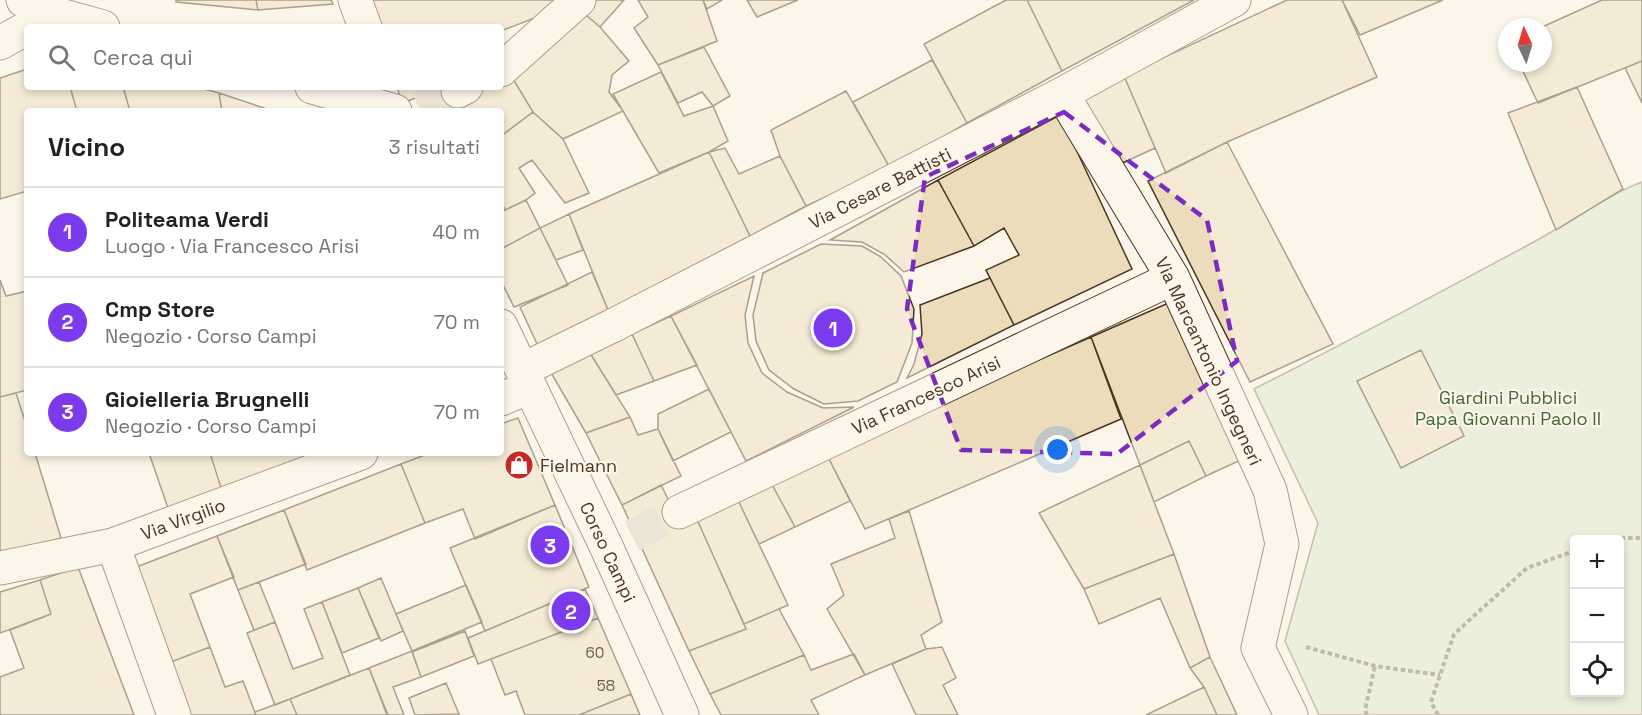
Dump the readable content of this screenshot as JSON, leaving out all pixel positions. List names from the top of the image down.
{
  "streets": {
    "street": [
      "Via Cesare Battisti",
      "Via Marcantonio Ingegneri",
      "Via Francesco Arisi",
      "Via Virgilio",
      "Corso Campi"
    ]
  },
  "crossings": [
    ["Via Cesare Battisti", "Via Marcantonio Ingegneri"],
    ["Via Cesare Battisti", "Corso Campi"],
    ["Via Marcantonio Ingegneri", "Via Francesco Arisi"]
  ],
  "parks": ["Giardini Pubblici Papa Giovanni Paolo II"],
  "places": {
    "shop": ["Fielmann"]
  },
  "house_numbers": ["60", "58"],
  "north": "top",
  "page": {
    "search": "Cerca qui",
    "heading": ["Vicino", "3 risultati"],
    "list": [
      {
        "mark": "1",
        "name": "Politeama Verdi",
        "note": "Luogo · Via Francesco Arisi",
        "value": "40 m"
      },
      {
        "mark": "2",
        "name": "Cmp Store",
        "note": "Negozio · Corso Campi",
        "value": "70 m"
      },
      {
        "mark": "3",
        "name": "Gioielleria Brugnelli",
        "note": "Negozio · Corso Campi",
        "value": "70 m"
      }
    ],
    "pins": ["1", "3", "2"],
    "map_buttons": ["+", "−"]
  }
}
